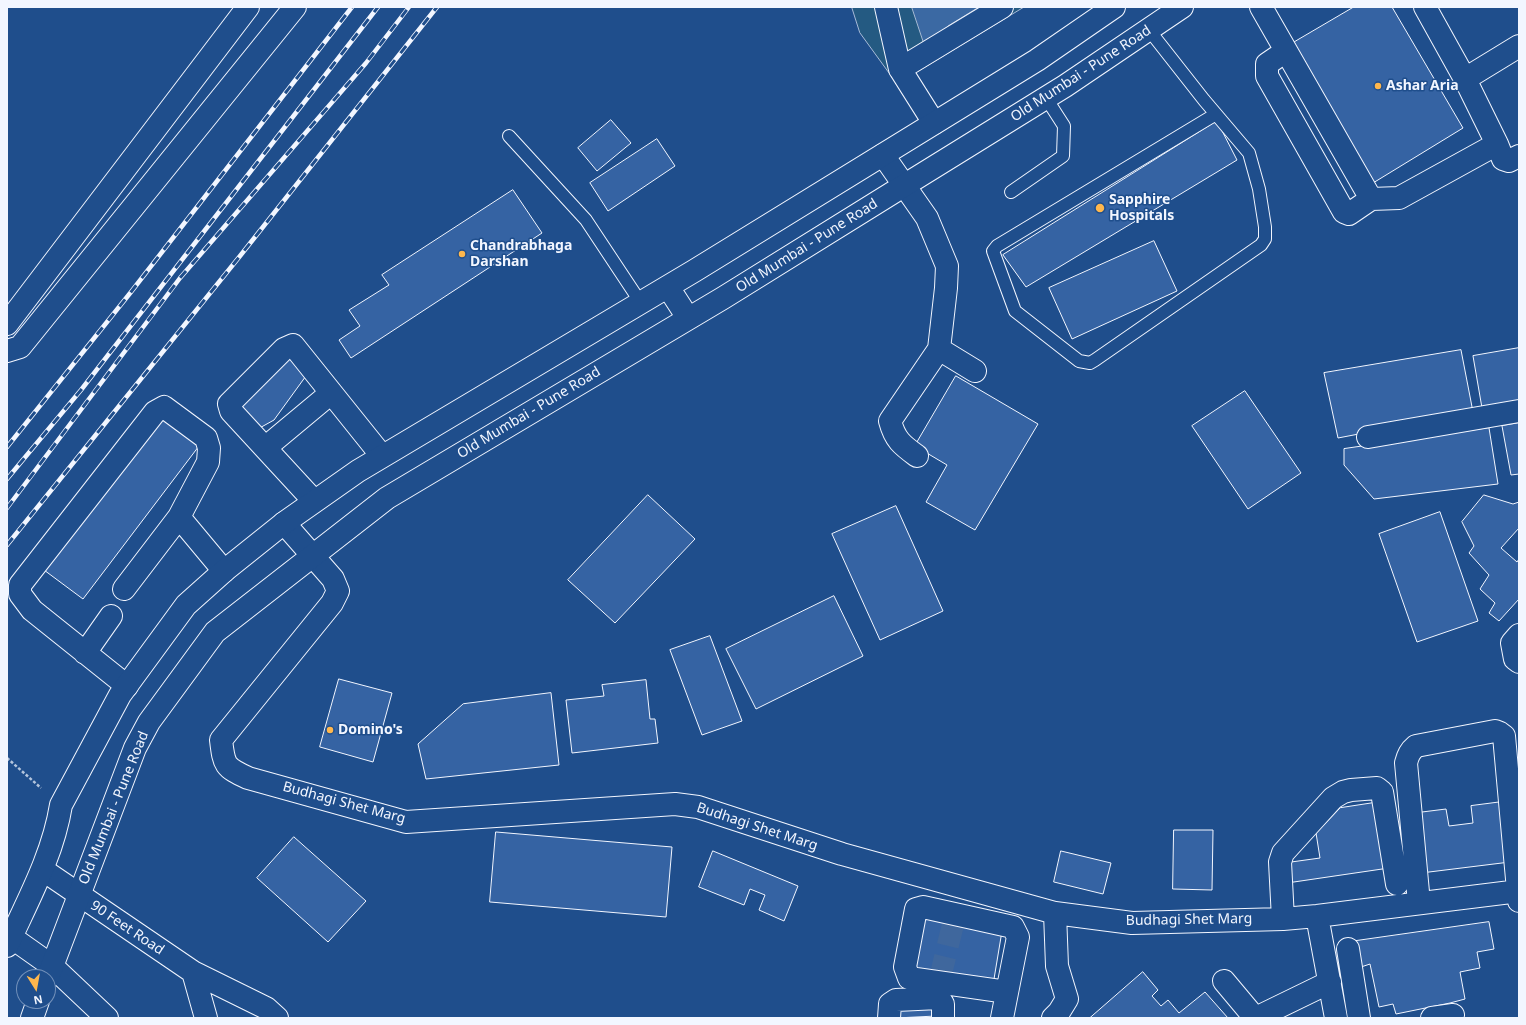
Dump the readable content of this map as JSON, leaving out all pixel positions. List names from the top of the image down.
{
  "streets": {
    "street": ["Old Mumbai - Pune Road", "Budhagi Shet Marg", "90 Feet Road"]
  },
  "crossings": [
    ["Old Mumbai - Pune Road", "Budhagi Shet Marg"],
    ["Old Mumbai - Pune Road", "90 Feet Road"]
  ],
  "places": [
    "Ashar Aria",
    "Sapphire Hospitals",
    "Chandrabhaga Darshan",
    "Domino's"
  ],
  "north": "bottom"
}
